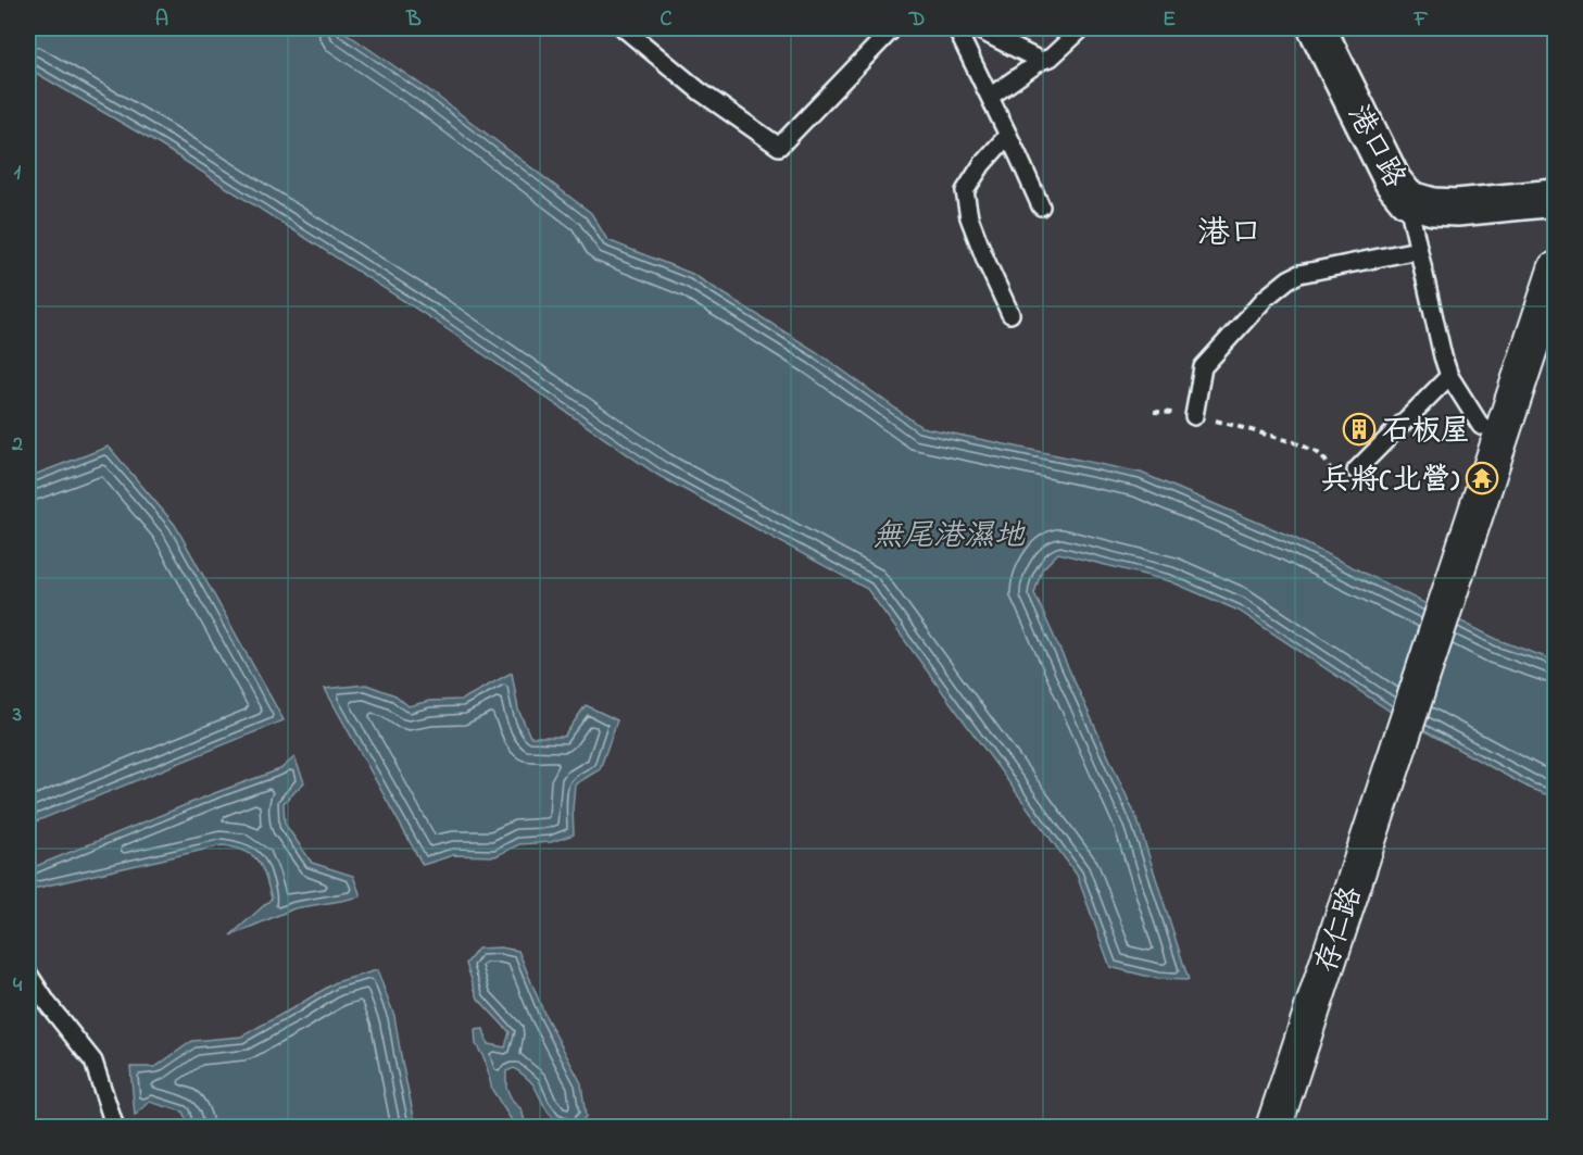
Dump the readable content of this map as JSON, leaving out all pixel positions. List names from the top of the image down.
{
  "streets": {
    "street": ["港口路", "存仁路"]
  },
  "districts": ["港口"],
  "water": ["無尾港濕地"],
  "places": {
    "building": ["石板屋"],
    "temple": ["兵將(北營)"]
  },
  "grid": {
    "columns": [
      "A",
      "B",
      "C",
      "D",
      "E",
      "F"
    ],
    "rows": [
      "1",
      "2",
      "3",
      "4"
    ]
  }
}
